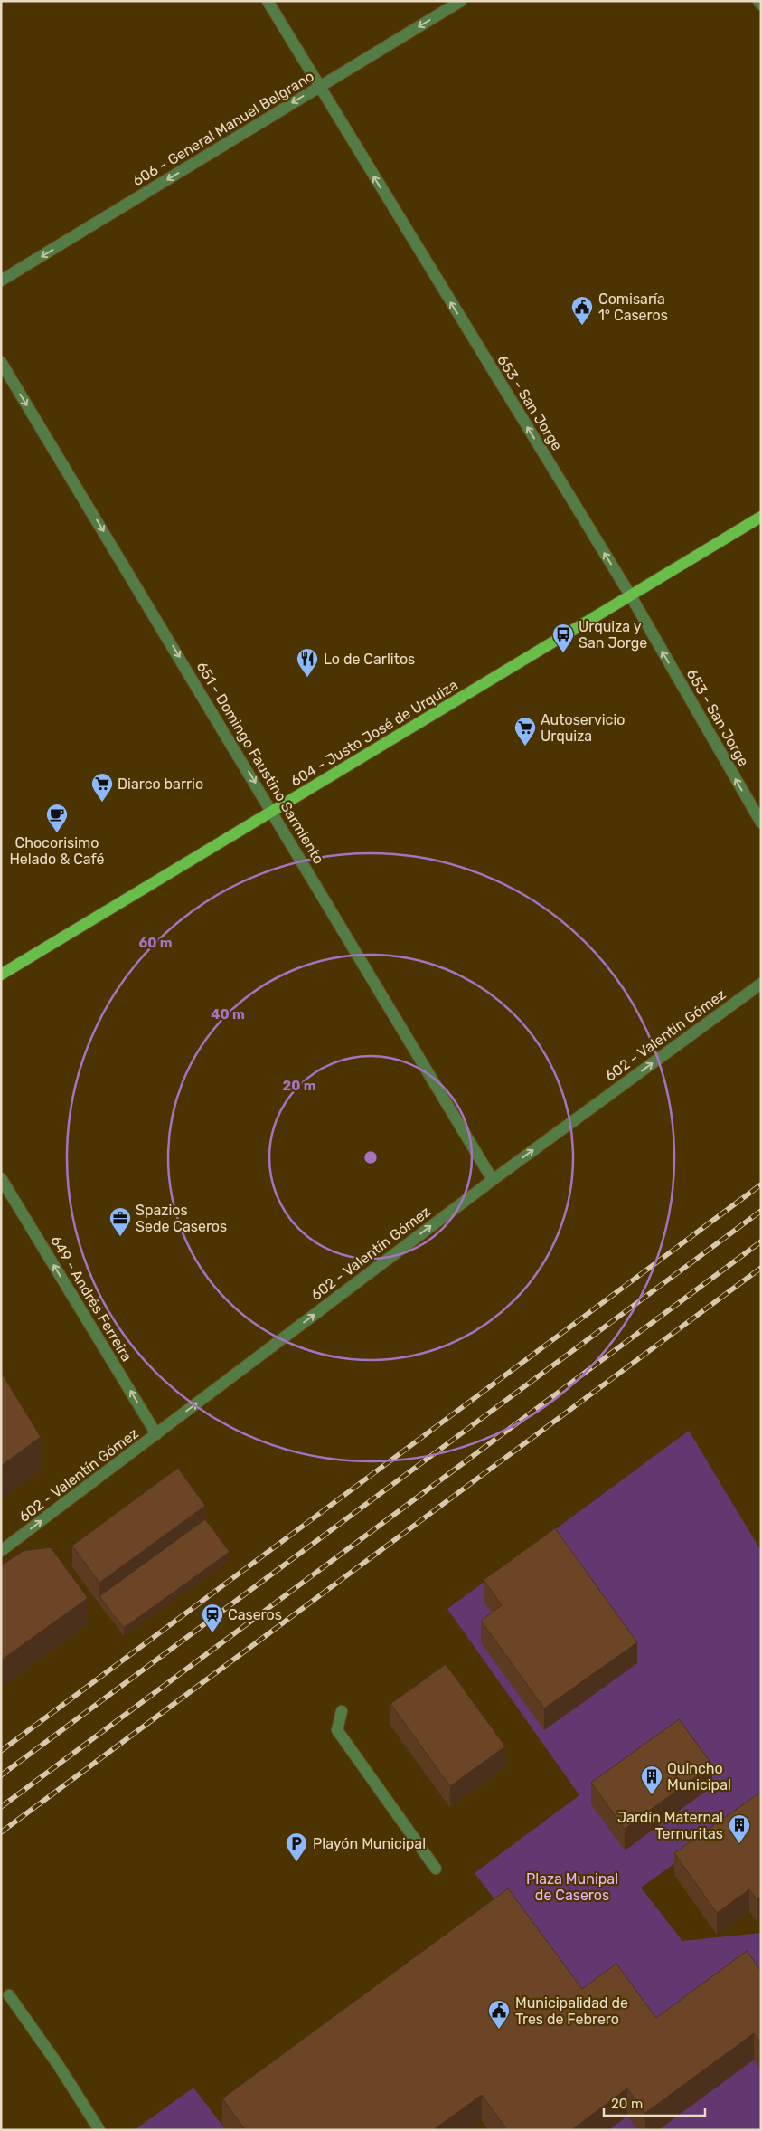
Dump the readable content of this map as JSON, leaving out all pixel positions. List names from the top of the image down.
{
  "streets": {
    "main road": ["604 - Justo José de Urquiza"],
    "street": [
      "606 - General Manuel Belgrano",
      "653 - San Jorge",
      "651 - Domingo Faustino Sarmiento",
      "602 - Valentín Gómez",
      "649 - Andrés Ferreira"
    ]
  },
  "crossings": [
    ["606 - General Manuel Belgrano", "653 - San Jorge"],
    ["653 - San Jorge", "604 - Justo José de Urquiza"],
    ["604 - Justo José de Urquiza", "651 - Domingo Faustino Sarmiento"],
    ["651 - Domingo Faustino Sarmiento", "602 - Valentín Gómez"],
    ["602 - Valentín Gómez", "649 - Andrés Ferreira"]
  ],
  "one_way": [
    "606 - General Manuel Belgrano",
    "653 - San Jorge",
    "651 - Domingo Faustino Sarmiento",
    "602 - Valentín Gómez",
    "649 - Andrés Ferreira"
  ],
  "parks": ["Plaza Munipal de Caseros"],
  "places": {
    "public building": ["Comisaría 1° Caseros", "Municipalidad de Tres de Febrero"],
    "bus stop": ["Urquiza y San Jorge"],
    "restaurant": ["Lo de Carlitos"],
    "supermarket": ["Autoservicio Urquiza", "Diarco barrio"],
    "cafe": ["Chocorisimo Helado & Café"],
    "office": ["Spazios Sede Caseros"],
    "station": ["Caseros"],
    "building": ["Quincho Municipal", "Jardín Maternal Ternuritas"],
    "parking": ["Playón Municipal"]
  },
  "scale_bar": "20 m",
  "rings": ["60 m", "40 m", "20 m"]
}
